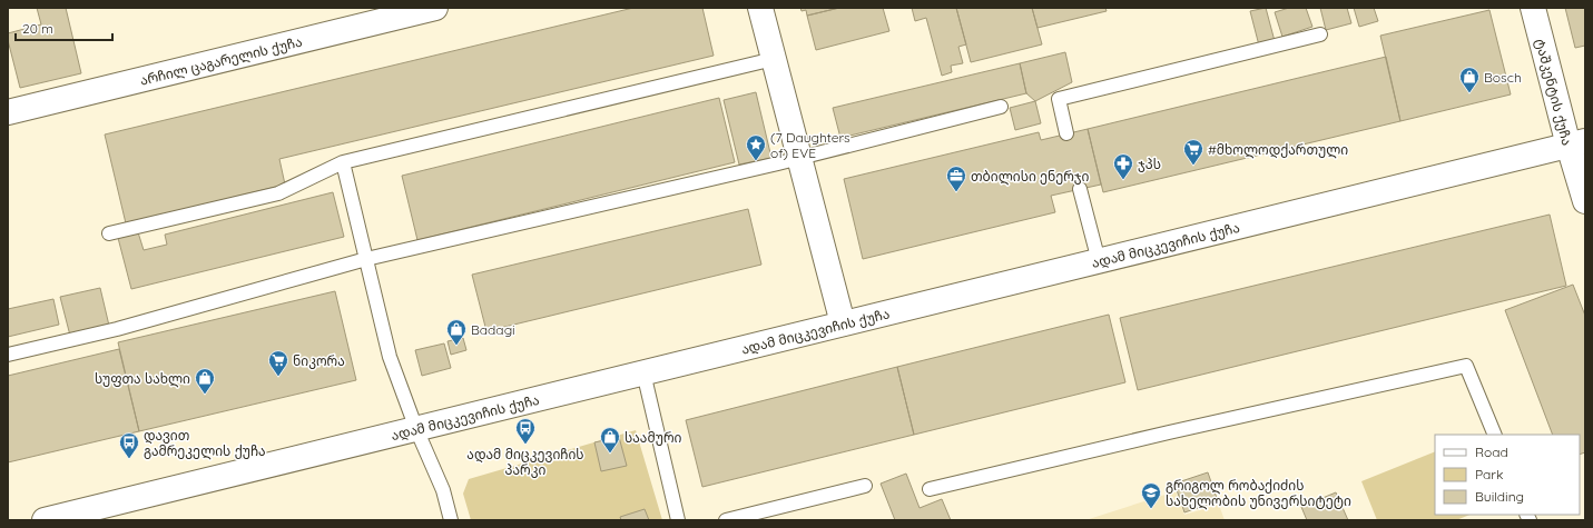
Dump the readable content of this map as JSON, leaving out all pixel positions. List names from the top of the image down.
{
  "streets": {
    "main road": ["არჩილ ცაგარელის ქუჩა", "ტაშკენტის ქუჩა", "ადამ მიცკევიჩის ქუჩა"]
  },
  "crossings": [
    ["ტაშკენტის ქუჩა", "ადამ მიცკევიჩის ქუჩა"]
  ],
  "places": {
    "shop": [
      "Bosch",
      "Badagi",
      "სუფთა სახლი",
      "საამური"
    ],
    "place": ["(7 Daughters of) EVE"],
    "supermarket": ["#მხოლოდქართული", "ნიკორა"],
    "pharmacy": ["ჯპს"],
    "office": ["თბილისი ენერჯი"],
    "bus stop": ["ადამ მიცკევიჩის პარკი", "დავით გამრეკელის ქუჩა"],
    "school or university": ["გრიგოლ რობაქიძის სახელობის უნივერსიტეტი"]
  },
  "legend": ["Road", "Park", "Building"],
  "scale_bar": "20 m"
}
